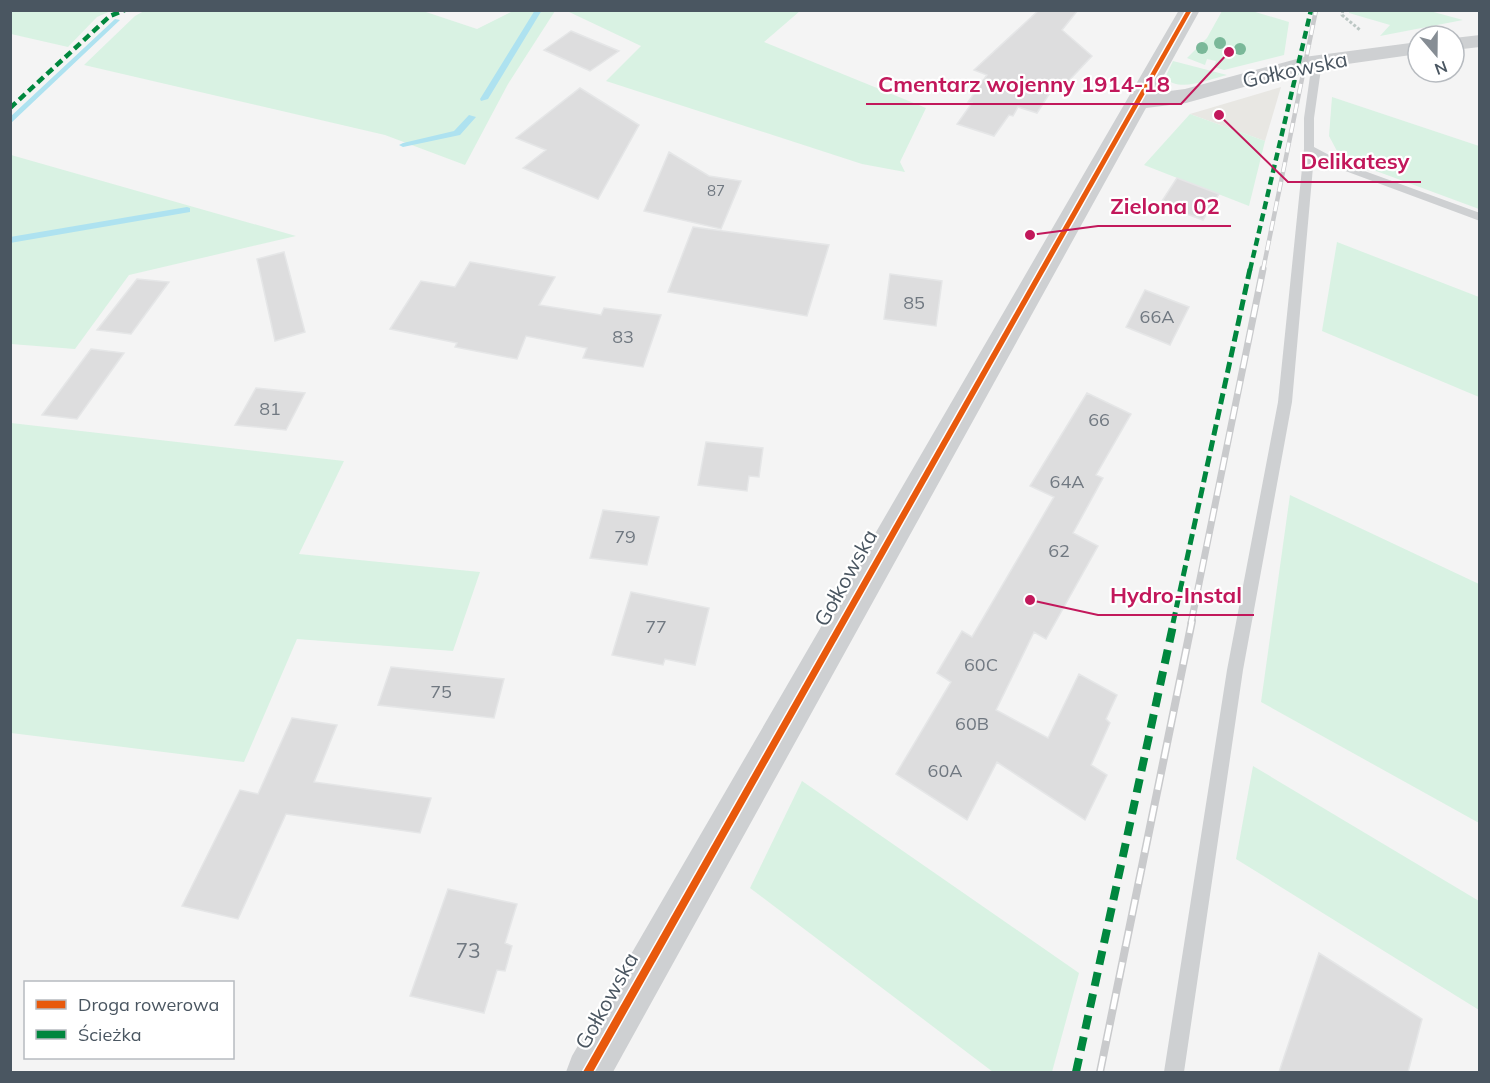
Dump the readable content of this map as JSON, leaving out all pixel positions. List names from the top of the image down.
{
  "streets": {
    "street": ["Gołkowska"]
  },
  "places": [
    "Cmentarz wojenny 1914-18",
    "Delikatesy",
    "Zielona 02",
    "Hydro-Instal"
  ],
  "house_numbers": [
    "87",
    "85",
    "66A",
    "83",
    "81",
    "66",
    "64A",
    "79",
    "62",
    "77",
    "60C",
    "75",
    "60B",
    "60A",
    "73"
  ],
  "legend": ["Droga rowerowa", "Ścieżka"],
  "north": "bottom"
}
